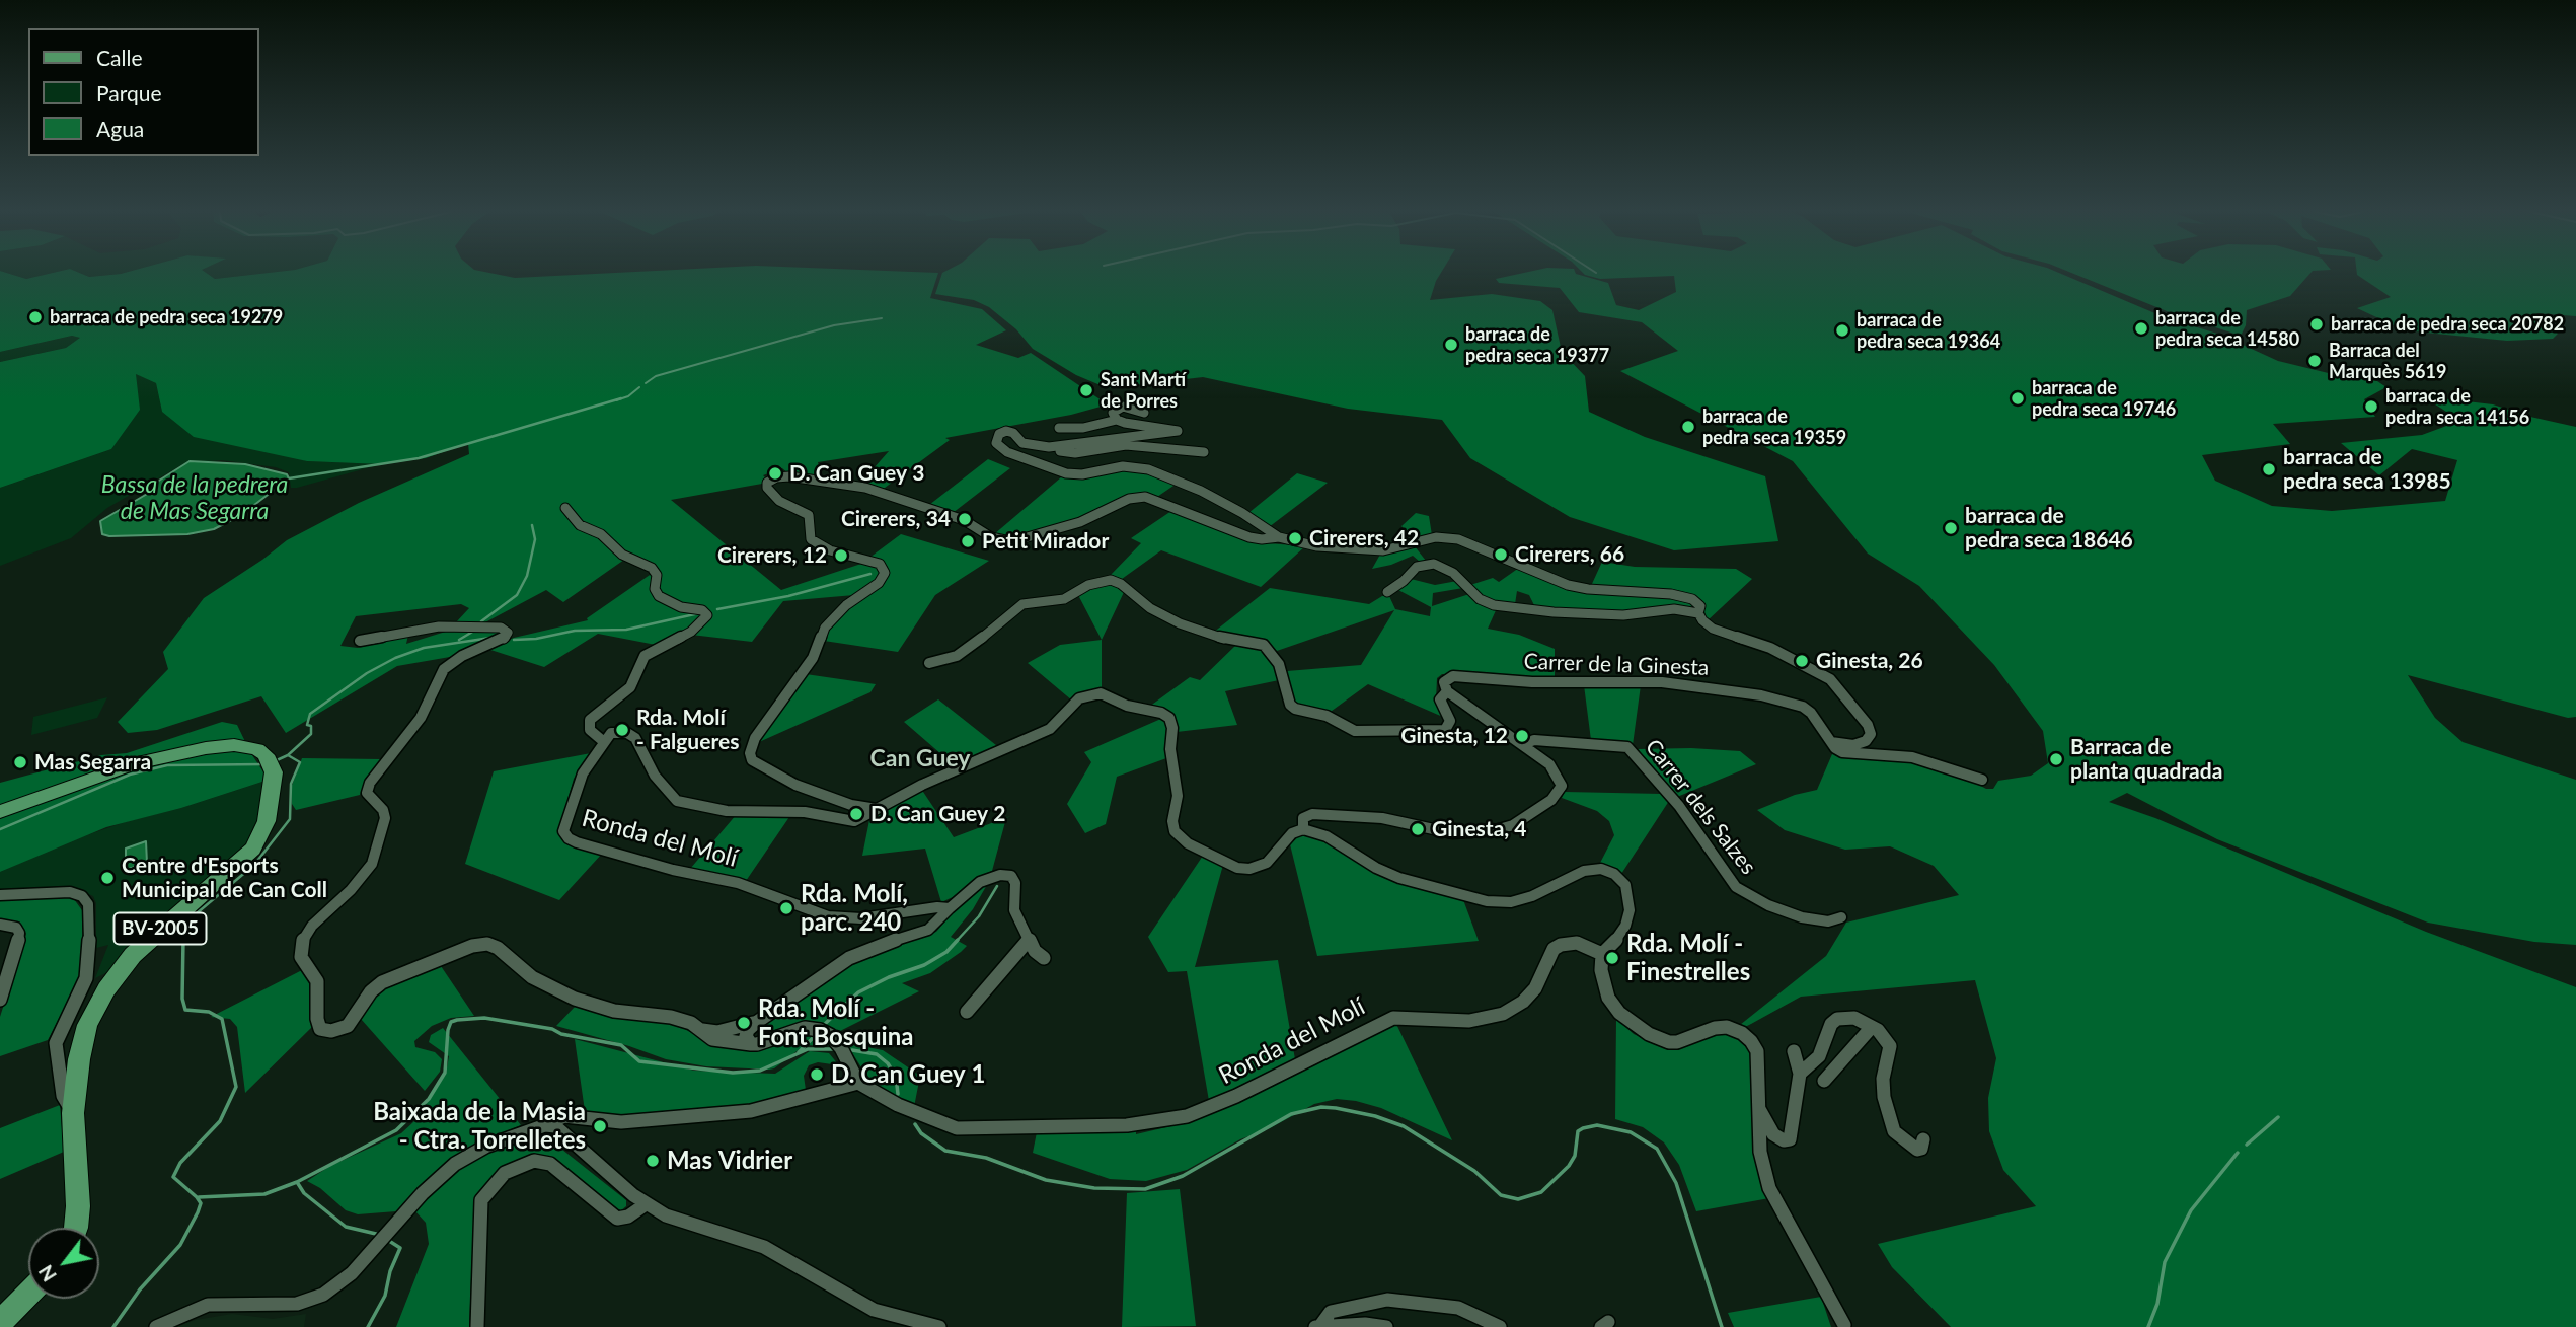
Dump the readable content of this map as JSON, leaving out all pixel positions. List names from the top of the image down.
{
  "streets": {
    "main road": ["BV-2005"],
    "street": ["Carrer de la Ginesta", "Carrer dels Salzes", "Ronda del Molí"]
  },
  "districts": ["Can Guey"],
  "water": ["Bassa de la pedrera de Mas Segarra"],
  "places": [
    "barraca de pedra seca 19279",
    "barraca de pedra seca 20782",
    "barraca de pedra seca 14580",
    "barraca de pedra seca 19364",
    "barraca de pedra seca 19377",
    "Barraca del Marquès 5619",
    "Sant Martí de Porres",
    "barraca de pedra seca 19746",
    "barraca de pedra seca 14156",
    "barraca de pedra seca 19359",
    "barraca de pedra seca 13985",
    "D. Can Guey 3",
    "Cirerers, 34",
    "barraca de pedra seca 18646",
    "Cirerers, 42",
    "Petit Mirador",
    "Cirerers, 66",
    "Cirerers, 12",
    "Ginesta, 26",
    "Rda. Molí - Falgueres",
    "Ginesta, 12",
    "Barraca de planta quadrada",
    "Mas Segarra",
    "D. Can Guey 2",
    "Ginesta, 4",
    "Centre d'Esports Municipal de Can Coll",
    "Rda. Molí, parc. 240",
    "Rda. Molí - Finestrelles",
    "Rda. Molí - Font Bosquina",
    "D. Can Guey 1",
    "Baixada de la Masia - Ctra. Torrelletes",
    "Mas Vidrier"
  ],
  "legend": ["Calle", "Parque", "Agua"],
  "north": "bottom left"
}
